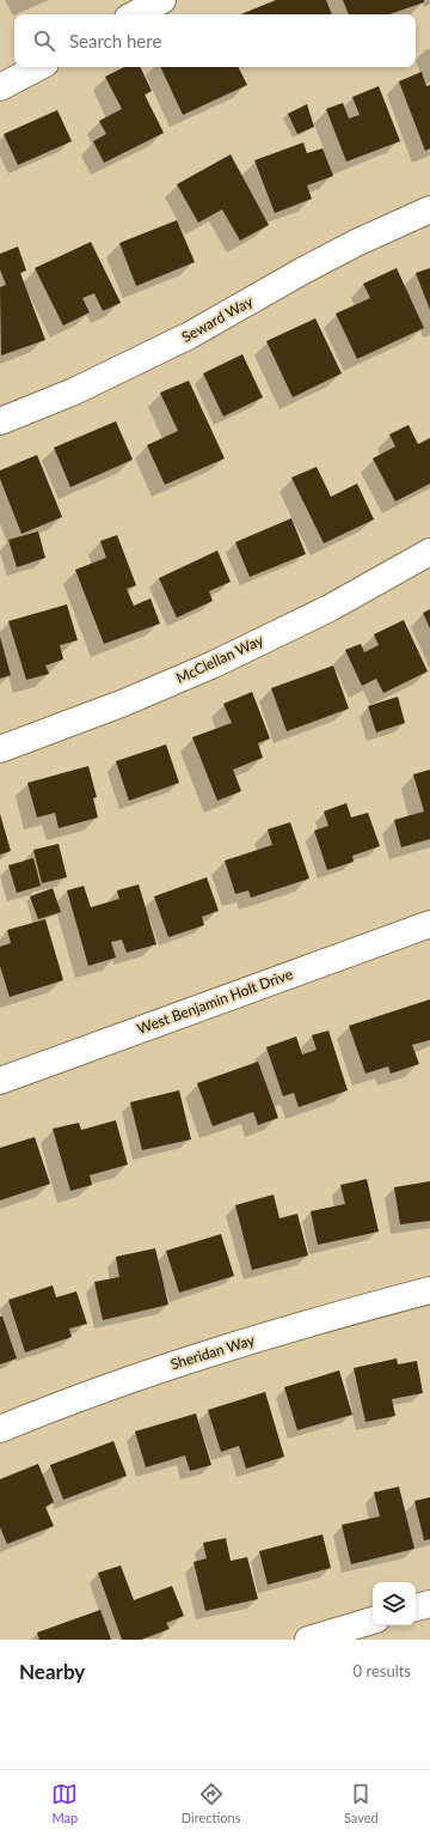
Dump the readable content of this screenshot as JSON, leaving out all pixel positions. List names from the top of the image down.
{
  "streets": {
    "street": [
      "Seward Way",
      "McClellan Way",
      "West Benjamin Holt Drive",
      "Sheridan Way"
    ]
  },
  "page": {
    "search": "Search here",
    "heading": ["Nearby", "0 results"],
    "nav": ["Map", "Directions", "Saved"]
  }
}
